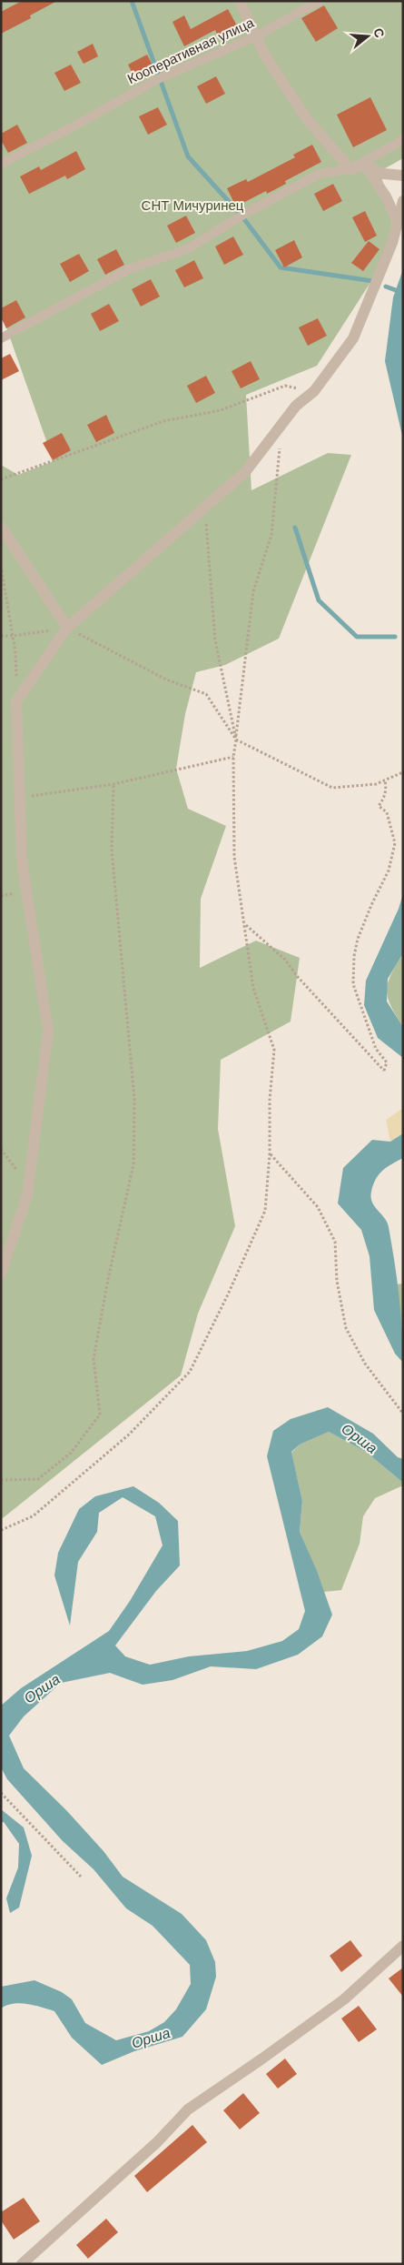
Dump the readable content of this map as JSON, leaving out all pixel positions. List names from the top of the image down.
{
  "streets": {
    "lane": ["Кооперативная улица"]
  },
  "water": ["Орша"],
  "parks": ["СНТ Мичуринец"],
  "north": "right"
}
